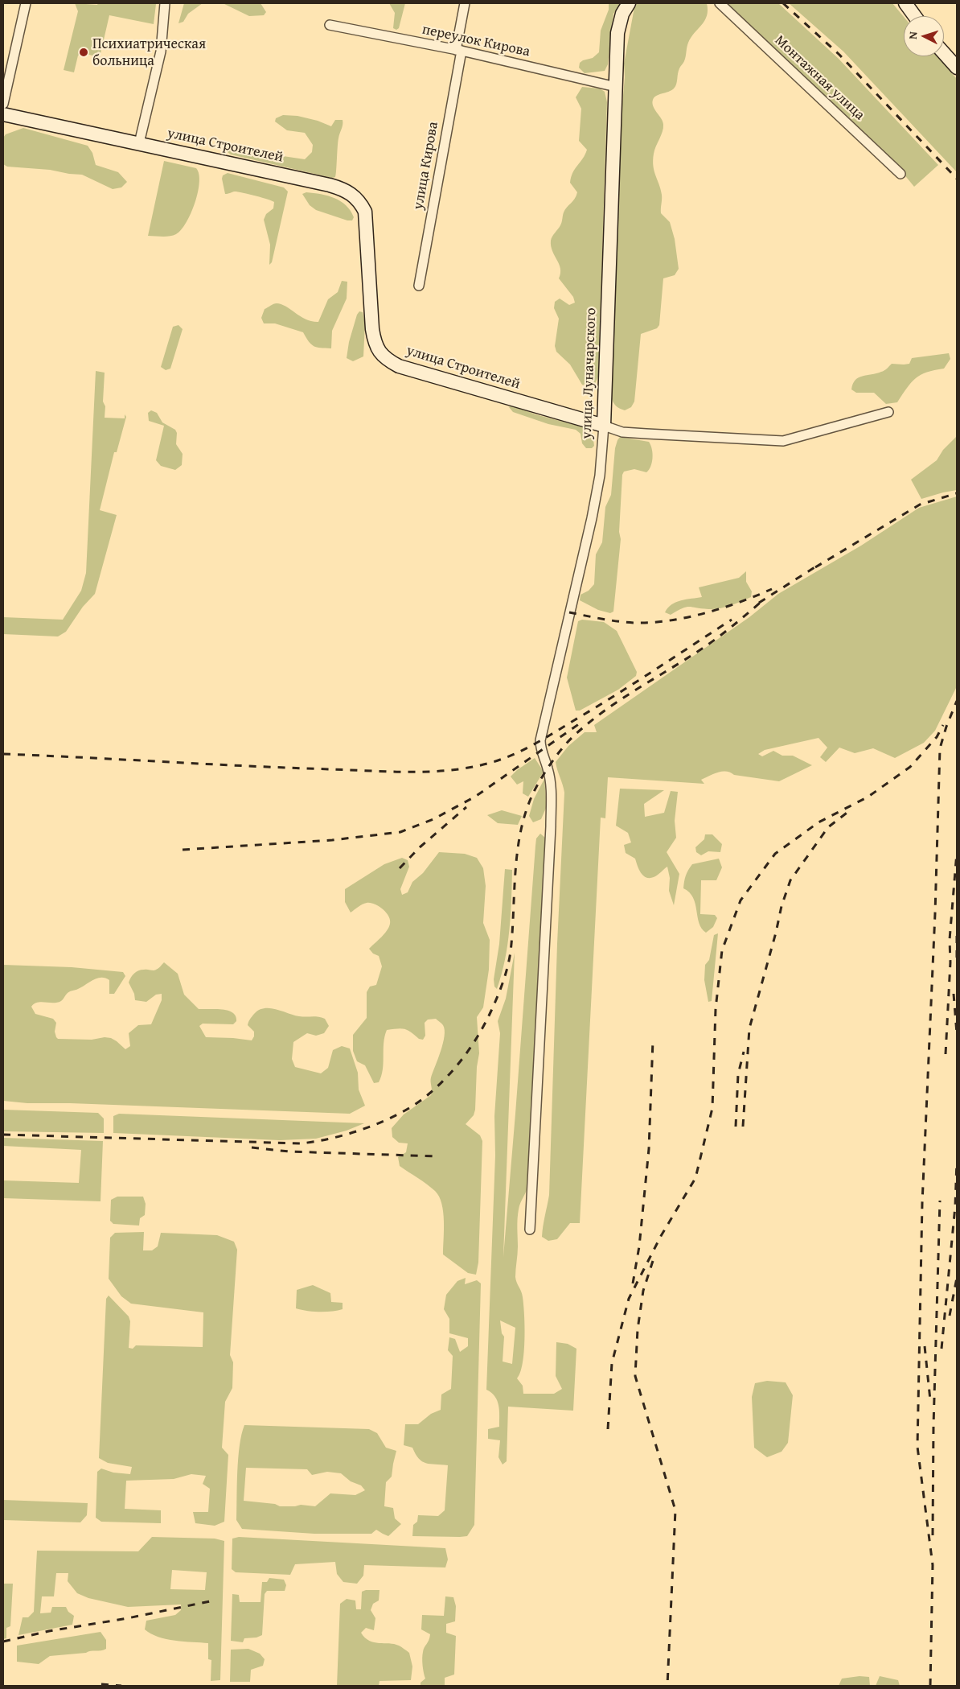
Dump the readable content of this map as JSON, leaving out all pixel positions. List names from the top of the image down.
{
  "streets": {
    "main road": ["улица Строителей", "улица Луначарского"],
    "street": ["переулок Кирова", "Монтажная улица", "улица Кирова"]
  },
  "crossings": [
    ["переулок Кирова", "улица Кирова"],
    ["переулок Кирова", "улица Луначарского"],
    ["улица Строителей", "улица Луначарского"]
  ],
  "places": ["Психиатрическая больница"],
  "north": "left"
}
